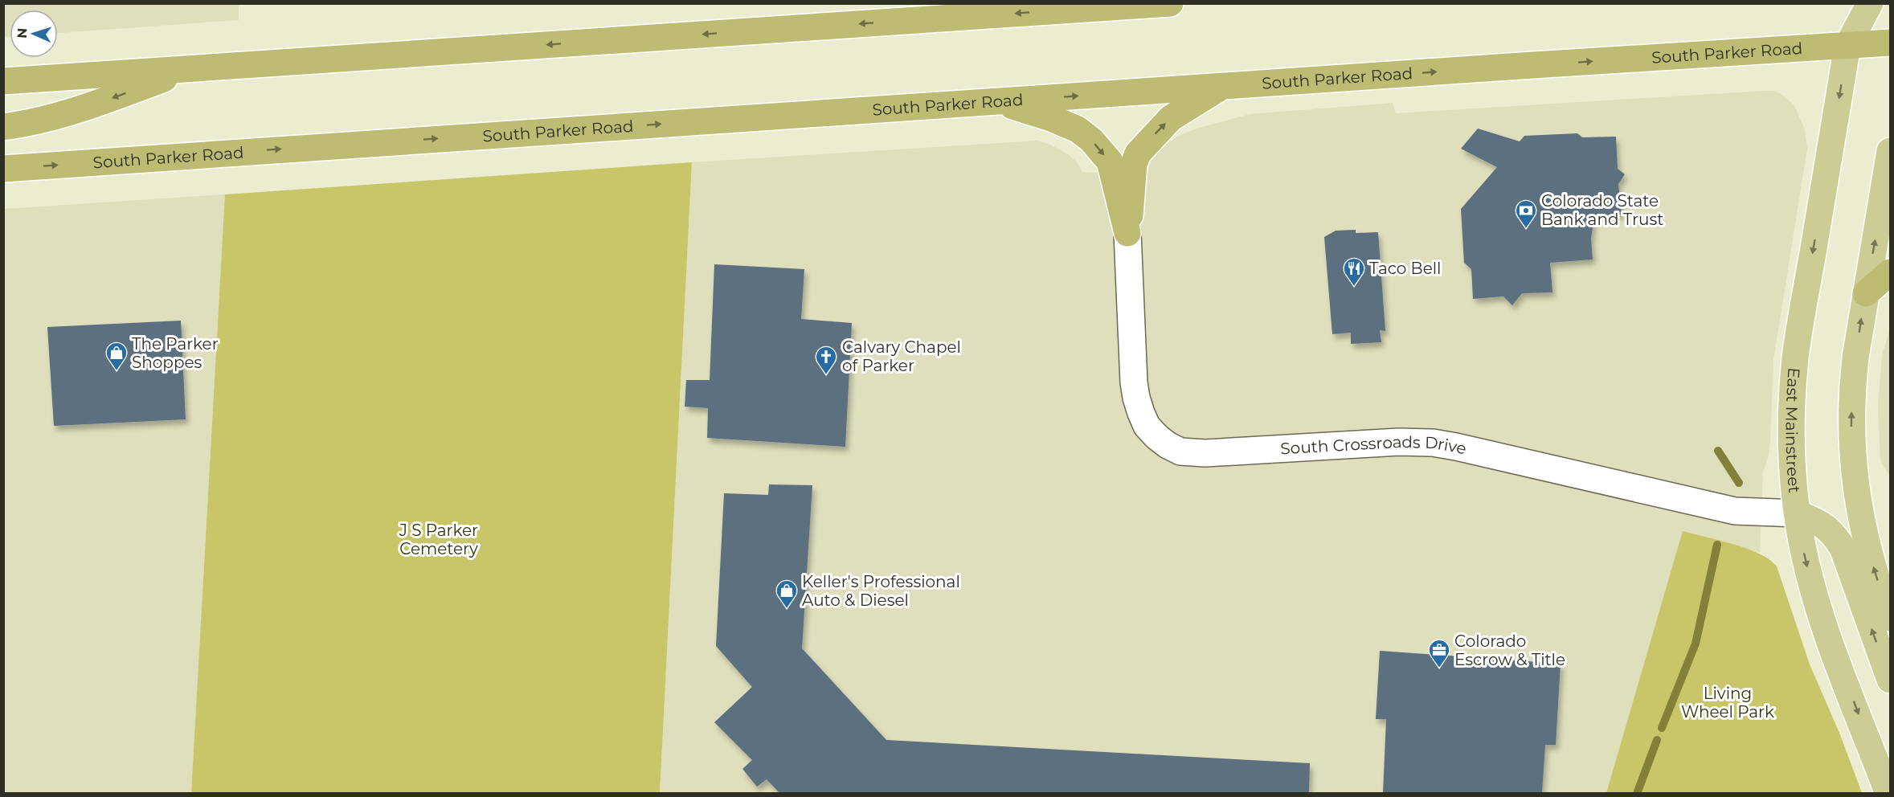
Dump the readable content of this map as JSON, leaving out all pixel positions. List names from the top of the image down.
{
  "streets": {
    "highway": ["South Parker Road"],
    "main road": ["East Mainstreet"],
    "street": ["South Crossroads Drive"]
  },
  "crossings": [
    ["South Parker Road", "East Mainstreet"],
    ["East Mainstreet", "South Crossroads Drive"]
  ],
  "parks": ["J S Parker Cemetery", "Living Wheel Park"],
  "places": {
    "bank": ["Colorado State Bank and Trust"],
    "restaurant": ["Taco Bell"],
    "shop": ["The Parker Shoppes", "Keller's Professional Auto & Diesel"],
    "church": ["Calvary Chapel of Parker"],
    "office": ["Colorado Escrow & Title"]
  },
  "north": "left"
}
